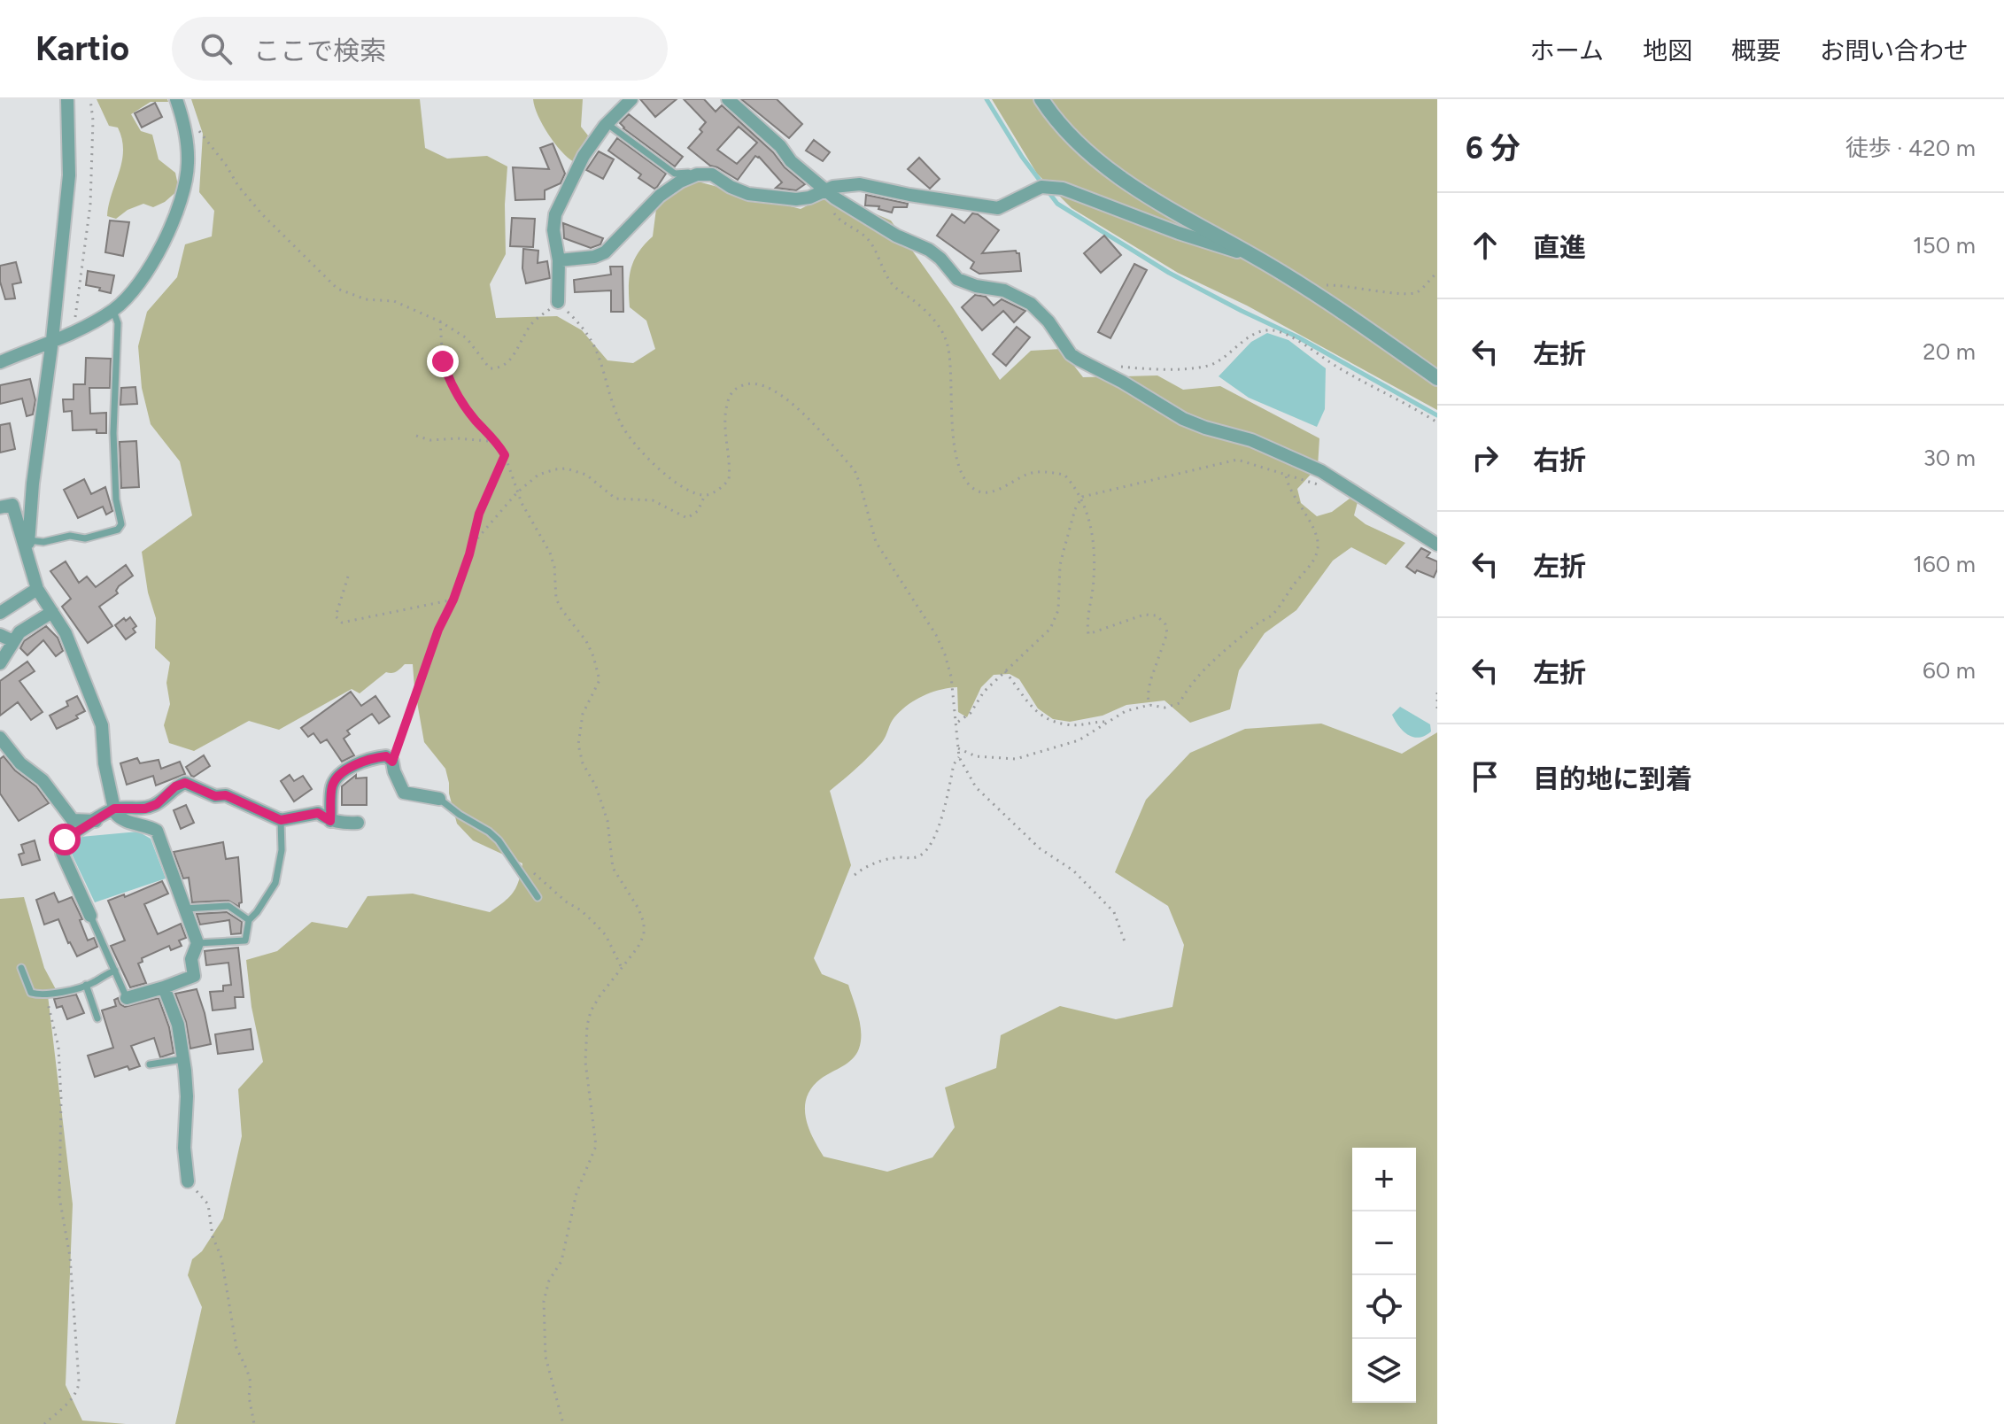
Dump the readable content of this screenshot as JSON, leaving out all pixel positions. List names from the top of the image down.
{
  "page": {
    "header": "Kartio",
    "search": "ここで検索",
    "nav": [
      "ホーム",
      "地図",
      "概要",
      "お問い合わせ"
    ],
    "heading": ["6 分", "徒歩 · 420 m"],
    "list": [
      ["直進", "150 m"],
      ["左折", "20 m"],
      ["右折", "30 m"],
      ["左折", "160 m"],
      ["左折", "60 m"],
      "目的地に到着"
    ],
    "map_buttons": ["+", "−"]
  }
}
